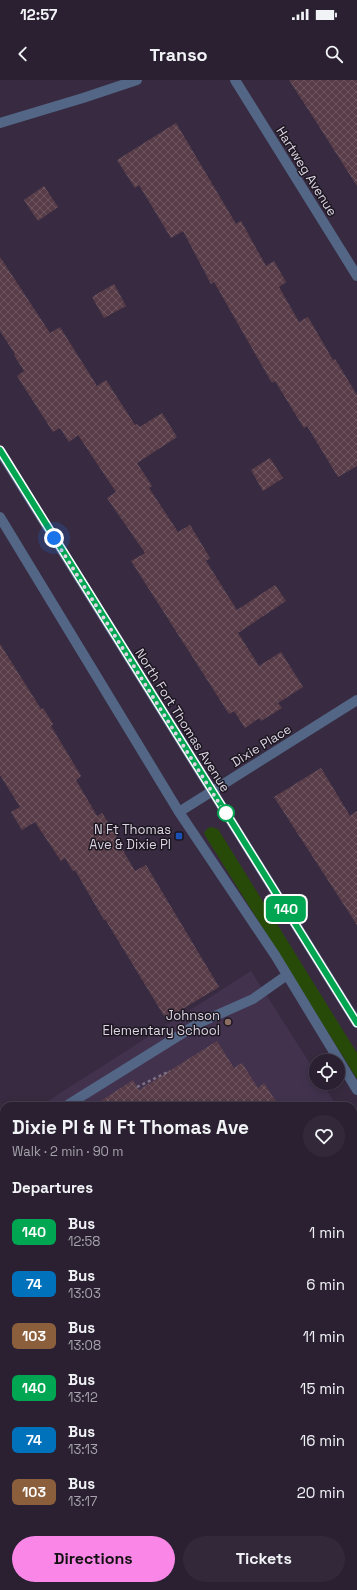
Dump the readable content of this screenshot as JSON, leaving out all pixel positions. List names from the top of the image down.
{
  "streets": {
    "street": ["Hartweg Avenue", "North Fort Thomas Avenue", "Dixie Place"]
  },
  "crossings": [
    ["North Fort Thomas Avenue", "Dixie Place"]
  ],
  "places": {
    "transit": ["N Ft Thomas Ave & Dixie Pl"],
    "other": ["Johnson Elementary School"]
  },
  "lines": ["bus line 140"],
  "page": {
    "status": "12:57",
    "header": "Transo",
    "on_map": "140",
    "heading": [
      ["Dixie Pl & N Ft Thomas Ave", "Walk · 2 min · 90 m"],
      "Departures"
    ],
    "list": [
      {
        "mark": "140",
        "name": "Bus",
        "note": "12:58",
        "value": "1 min"
      },
      {
        "mark": "74",
        "name": "Bus",
        "note": "13:03",
        "value": "6 min"
      },
      {
        "mark": "103",
        "name": "Bus",
        "note": "13:08",
        "value": "11 min"
      },
      {
        "mark": "140",
        "name": "Bus",
        "note": "13:12",
        "value": "15 min"
      },
      {
        "mark": "74",
        "name": "Bus",
        "note": "13:13",
        "value": "16 min"
      },
      {
        "mark": "103",
        "name": "Bus",
        "note": "13:17",
        "value": "20 min"
      }
    ],
    "buttons": ["Directions", "Tickets"]
  }
}
